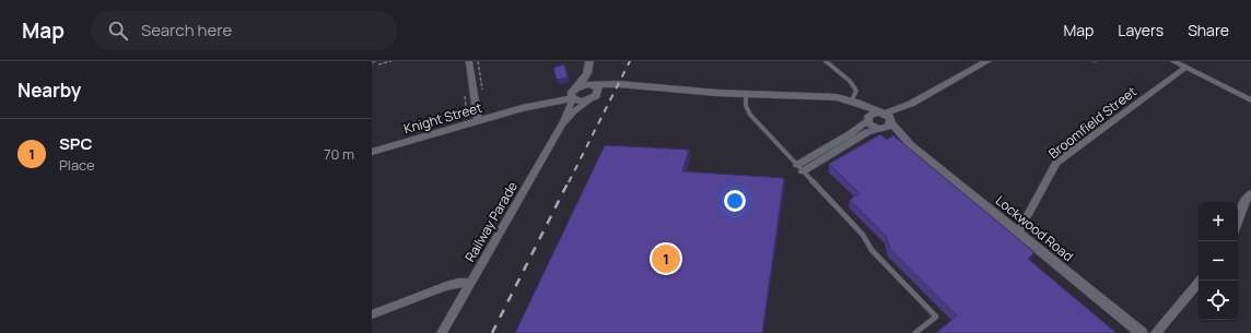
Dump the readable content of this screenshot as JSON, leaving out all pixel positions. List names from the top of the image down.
{
  "streets": {
    "street": [
      "Knight Street",
      "Broomfield Street",
      "Railway Parade",
      "Lockwood Road"
    ]
  },
  "crossings": [
    ["Knight Street", "Railway Parade"],
    ["Broomfield Street", "Lockwood Road"]
  ],
  "page": {
    "header": "Map",
    "search": "Search here",
    "nav": ["Map", "Layers", "Share"],
    "heading": "Nearby",
    "list": [
      {
        "mark": "1",
        "name": "SPC",
        "note": "Place",
        "value": "70 m"
      }
    ],
    "map_buttons": ["+", "−"],
    "pins": "1"
  }
}
